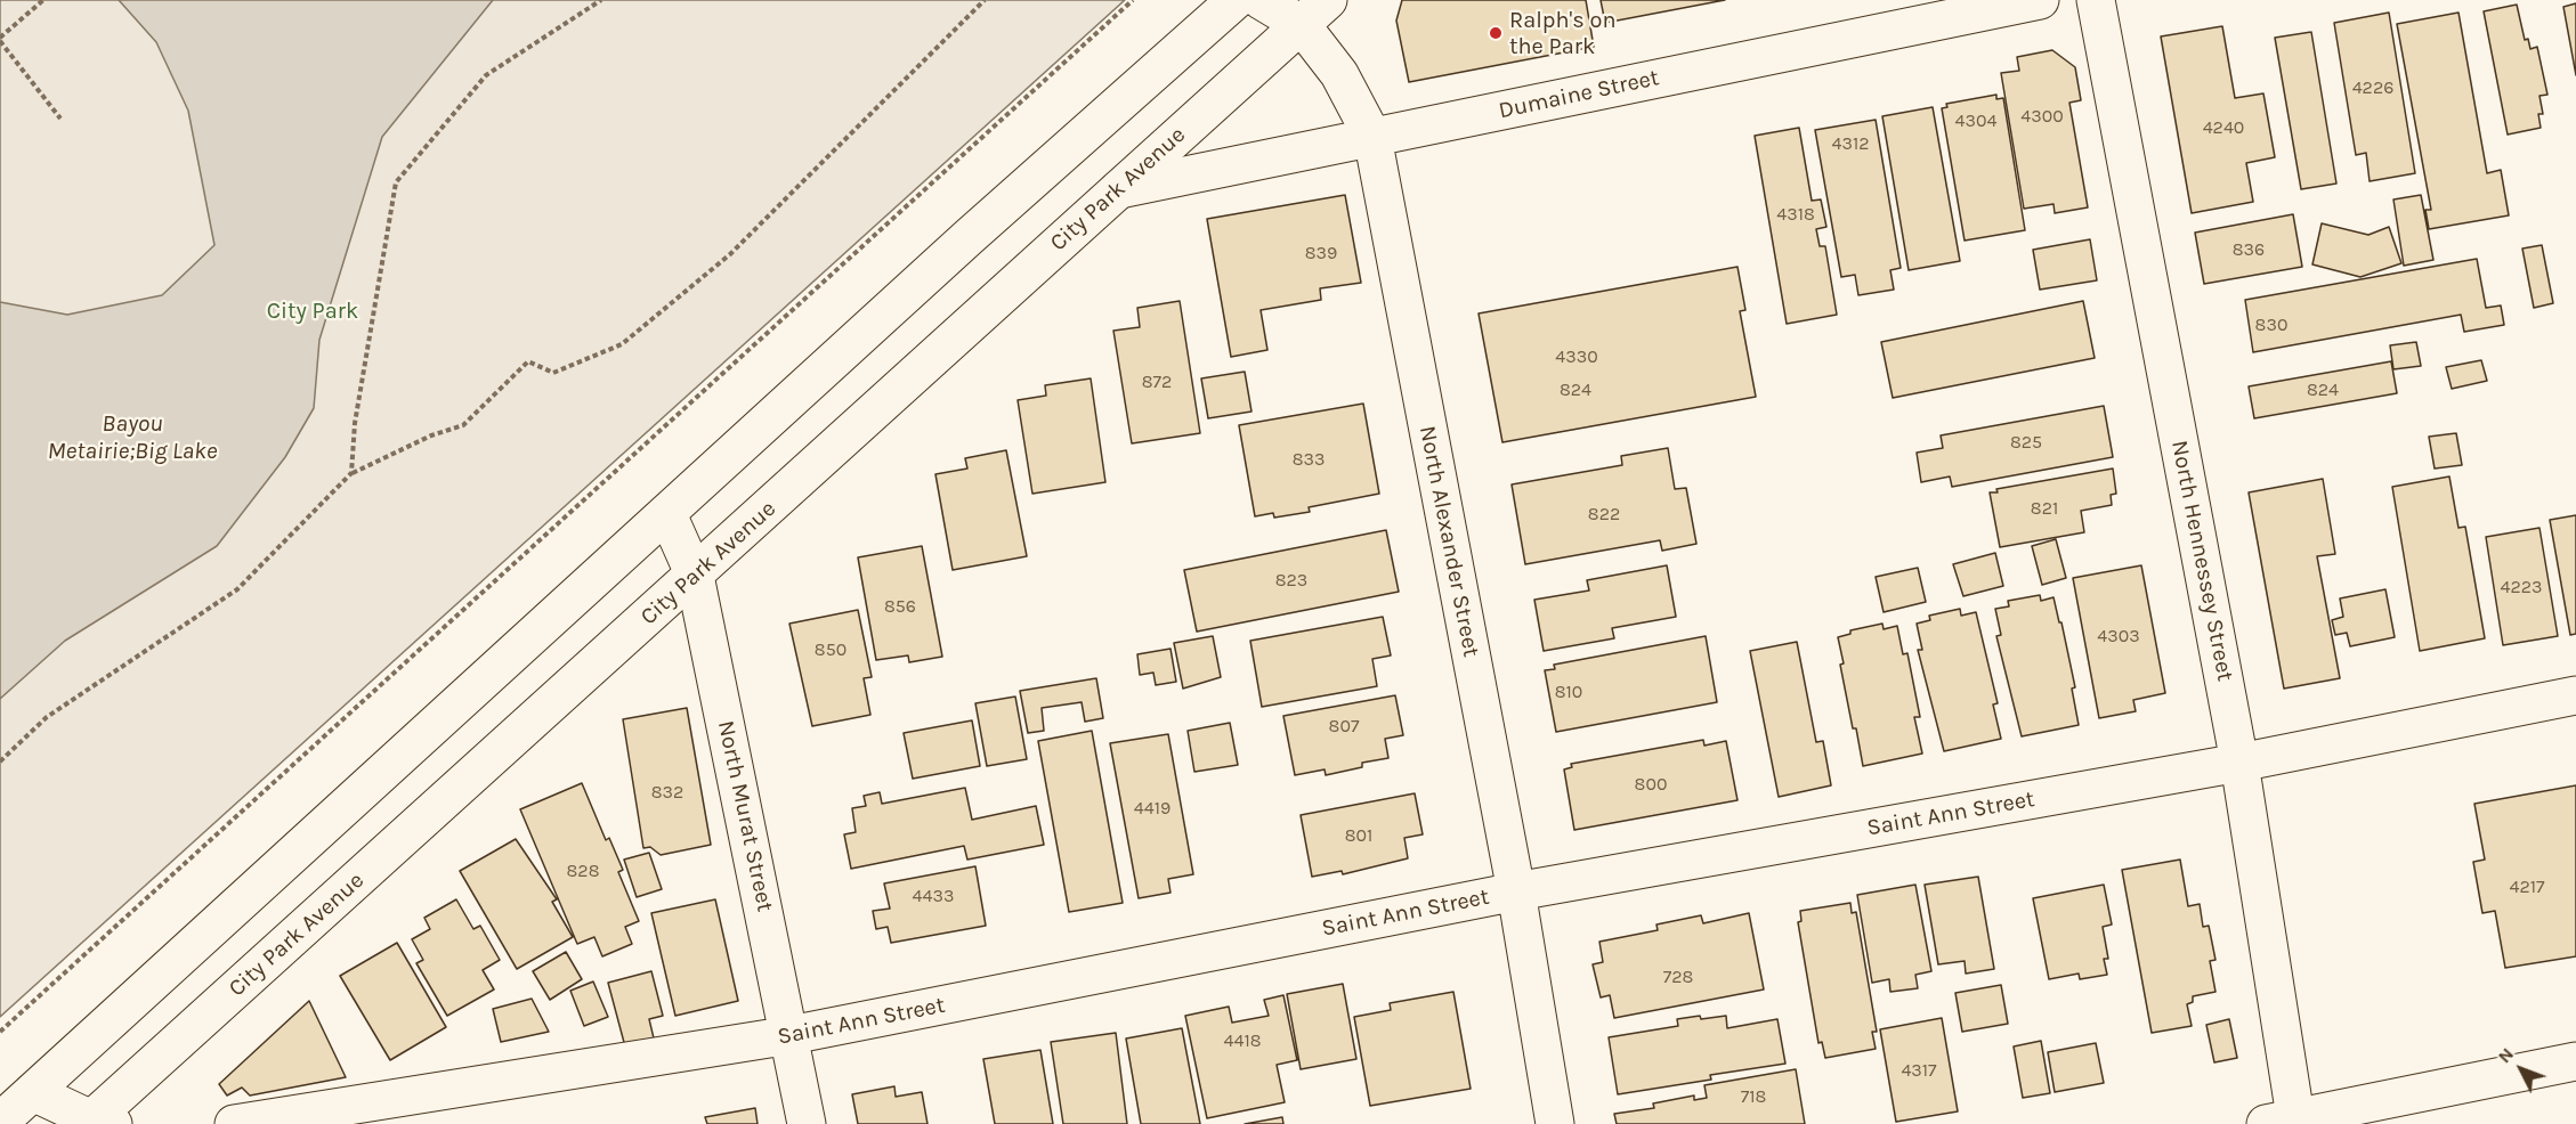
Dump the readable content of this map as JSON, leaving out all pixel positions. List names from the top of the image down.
{
  "streets": {
    "street": [
      "Dumaine Street",
      "City Park Avenue",
      "North Alexander Street",
      "North Hennessey Street",
      "Saint Ann Street",
      "North Murat Street"
    ]
  },
  "crossings": [
    ["Dumaine Street", "City Park Avenue"],
    ["Dumaine Street", "North Alexander Street"],
    ["City Park Avenue", "North Alexander Street"],
    ["City Park Avenue", "North Murat Street"],
    ["North Alexander Street", "Saint Ann Street"],
    ["North Hennessey Street", "Saint Ann Street"],
    ["Saint Ann Street", "North Murat Street"]
  ],
  "water": ["Bayou Metairie;Big Lake"],
  "parks": ["City Park"],
  "places": ["Ralph's on the Park"],
  "house_numbers": [
    "4226",
    "4300",
    "4304",
    "4240",
    "4312",
    "4318",
    "836",
    "839",
    "830",
    "4330",
    "872",
    "824",
    "824",
    "825",
    "833",
    "821",
    "822",
    "823",
    "4223",
    "856",
    "4303",
    "850",
    "810",
    "807",
    "800",
    "832",
    "4419",
    "801",
    "828",
    "4217",
    "4433",
    "728",
    "4418",
    "4317",
    "718"
  ],
  "north": "top left"
}
